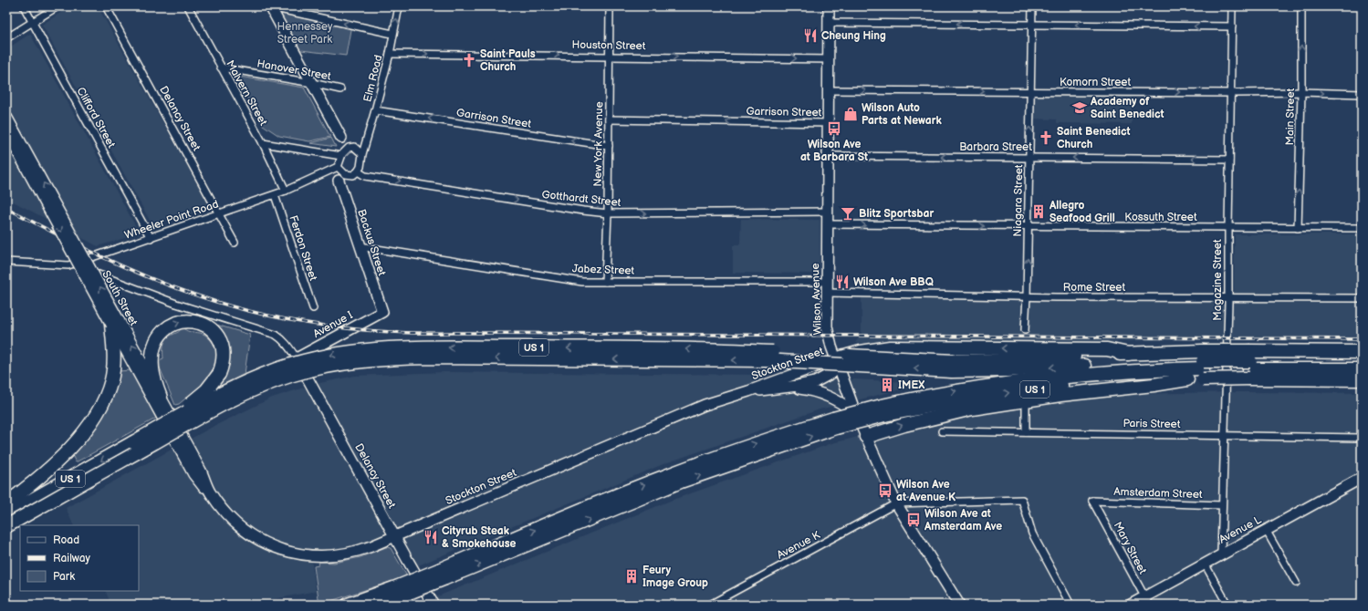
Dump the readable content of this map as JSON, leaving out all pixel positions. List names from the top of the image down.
{
  "streets": {
    "highway": ["US 1"],
    "main road": [
      "Delancy Street",
      "Backus Street",
      "South Street",
      "Wilson Avenue",
      "Avenue I",
      "Stockton Street",
      "Avenue L"
    ],
    "street": [
      "Houston Street",
      "Hanover Street",
      "Elm Road",
      "Komorn Street",
      "Malvern Street",
      "Garrison Street",
      "Main Street",
      "Clifford Street",
      "New York Avenue",
      "Barbara Street",
      "Gotthardt Street",
      "Niagara Street",
      "Kossuth Street",
      "Wheeler Point Road",
      "Ferdon Street",
      "Jabez Street",
      "Magazine Street",
      "Rome Street",
      "Paris Street",
      "Amsterdam Street",
      "Avenue K",
      "Mary Street"
    ]
  },
  "crossings": [
    ["Houston Street", "Elm Road"],
    ["Houston Street", "New York Avenue"],
    ["Houston Street", "Wilson Avenue"],
    ["Hanover Street", "Malvern Street"],
    ["Elm Road", "Garrison Street"],
    ["Elm Road", "Gotthardt Street"],
    ["Elm Road", "Wheeler Point Road"],
    ["Elm Road", "Backus Street"],
    ["Komorn Street", "Main Street"],
    ["Komorn Street", "Niagara Street"],
    ["Komorn Street", "Magazine Street"],
    ["Komorn Street", "Wilson Avenue"],
    ["Malvern Street", "Wheeler Point Road"],
    ["Garrison Street", "New York Avenue"],
    ["Garrison Street", "Wilson Avenue"],
    ["Main Street", "Kossuth Street"],
    ["Clifford Street", "Wheeler Point Road"],
    ["Delancy Street", "Wheeler Point Road"],
    ["Delancy Street", "Avenue I"],
    ["Delancy Street", "Stockton Street"],
    ["New York Avenue", "Gotthardt Street"],
    ["New York Avenue", "Jabez Street"],
    ["Barbara Street", "Niagara Street"],
    ["Barbara Street", "Magazine Street"],
    ["Barbara Street", "Wilson Avenue"],
    ["Gotthardt Street", "Wheeler Point Road"],
    ["Gotthardt Street", "Backus Street"],
    ["Gotthardt Street", "Wilson Avenue"],
    ["Niagara Street", "Kossuth Street"],
    ["Niagara Street", "Rome Street"],
    ["Kossuth Street", "Magazine Street"],
    ["Kossuth Street", "Wilson Avenue"],
    ["Wheeler Point Road", "Backus Street"],
    ["Wheeler Point Road", "Ferdon Street"],
    ["Backus Street", "Jabez Street"],
    ["Backus Street", "Avenue I"],
    ["Jabez Street", "Wilson Avenue"],
    ["Magazine Street", "Rome Street"],
    ["Magazine Street", "Paris Street"],
    ["Magazine Street", "Amsterdam Street"],
    ["Magazine Street", "Avenue L"],
    ["Rome Street", "Wilson Avenue"],
    ["South Street", "Stockton Street"],
    ["Wilson Avenue", "Stockton Street"],
    ["Wilson Avenue", "Avenue K"],
    ["Amsterdam Street", "Mary Street"],
    ["Avenue L", "Mary Street"]
  ],
  "one_way": [
    "Houston Street",
    "Komorn Street",
    "Garrison Street",
    "Main Street",
    "Barbara Street",
    "Gotthardt Street",
    "Niagara Street",
    "Kossuth Street"
  ],
  "parks": ["Hennessey Street Park"],
  "places": {
    "restaurant": ["Cheung Hing", "Wilson Ave BBQ", "Cityrub Steak & Smokehouse"],
    "church": ["Saint Pauls Church", "Saint Benedict Church"],
    "school or university": ["Academy of Saint Benedict"],
    "shop": ["Wilson Auto Parts at Newark"],
    "bus stop": ["Wilson Ave at Barbara St", "Wilson Ave at Avenue K", "Wilson Ave at Amsterdam Ave"],
    "building": ["Allegro Seafood Grill", "IMEX", "Feury Image Group"],
    "bar": ["Blitz Sportsbar"]
  },
  "legend": ["Road", "Railway", "Park"]
}
